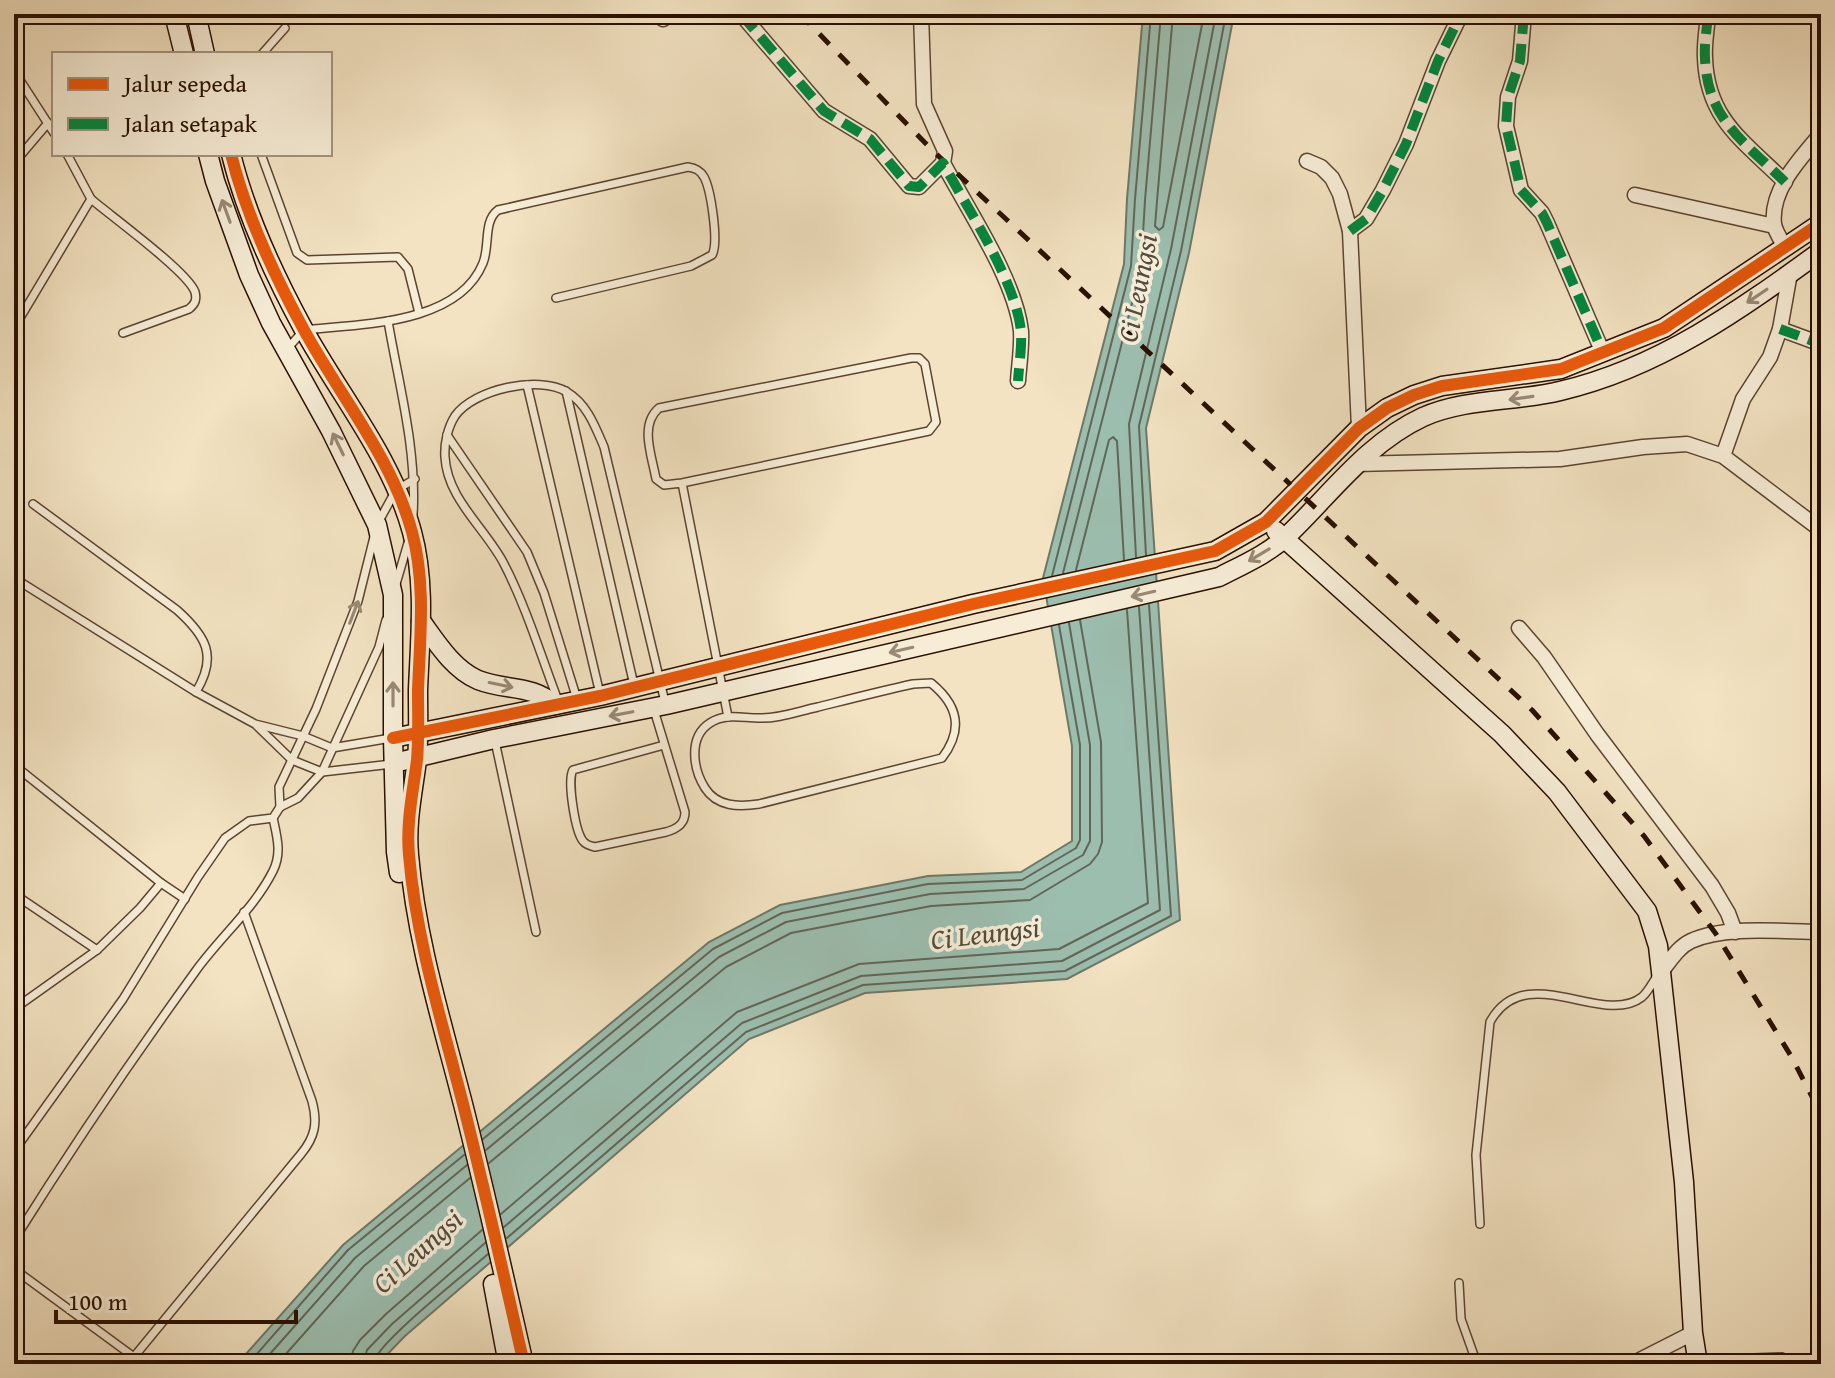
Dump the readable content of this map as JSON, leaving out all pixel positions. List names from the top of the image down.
{
  "water": ["Ci Leungsi"],
  "legend": ["Jalur sepeda", "Jalan setapak"],
  "scale_bar": "100 m"
}
